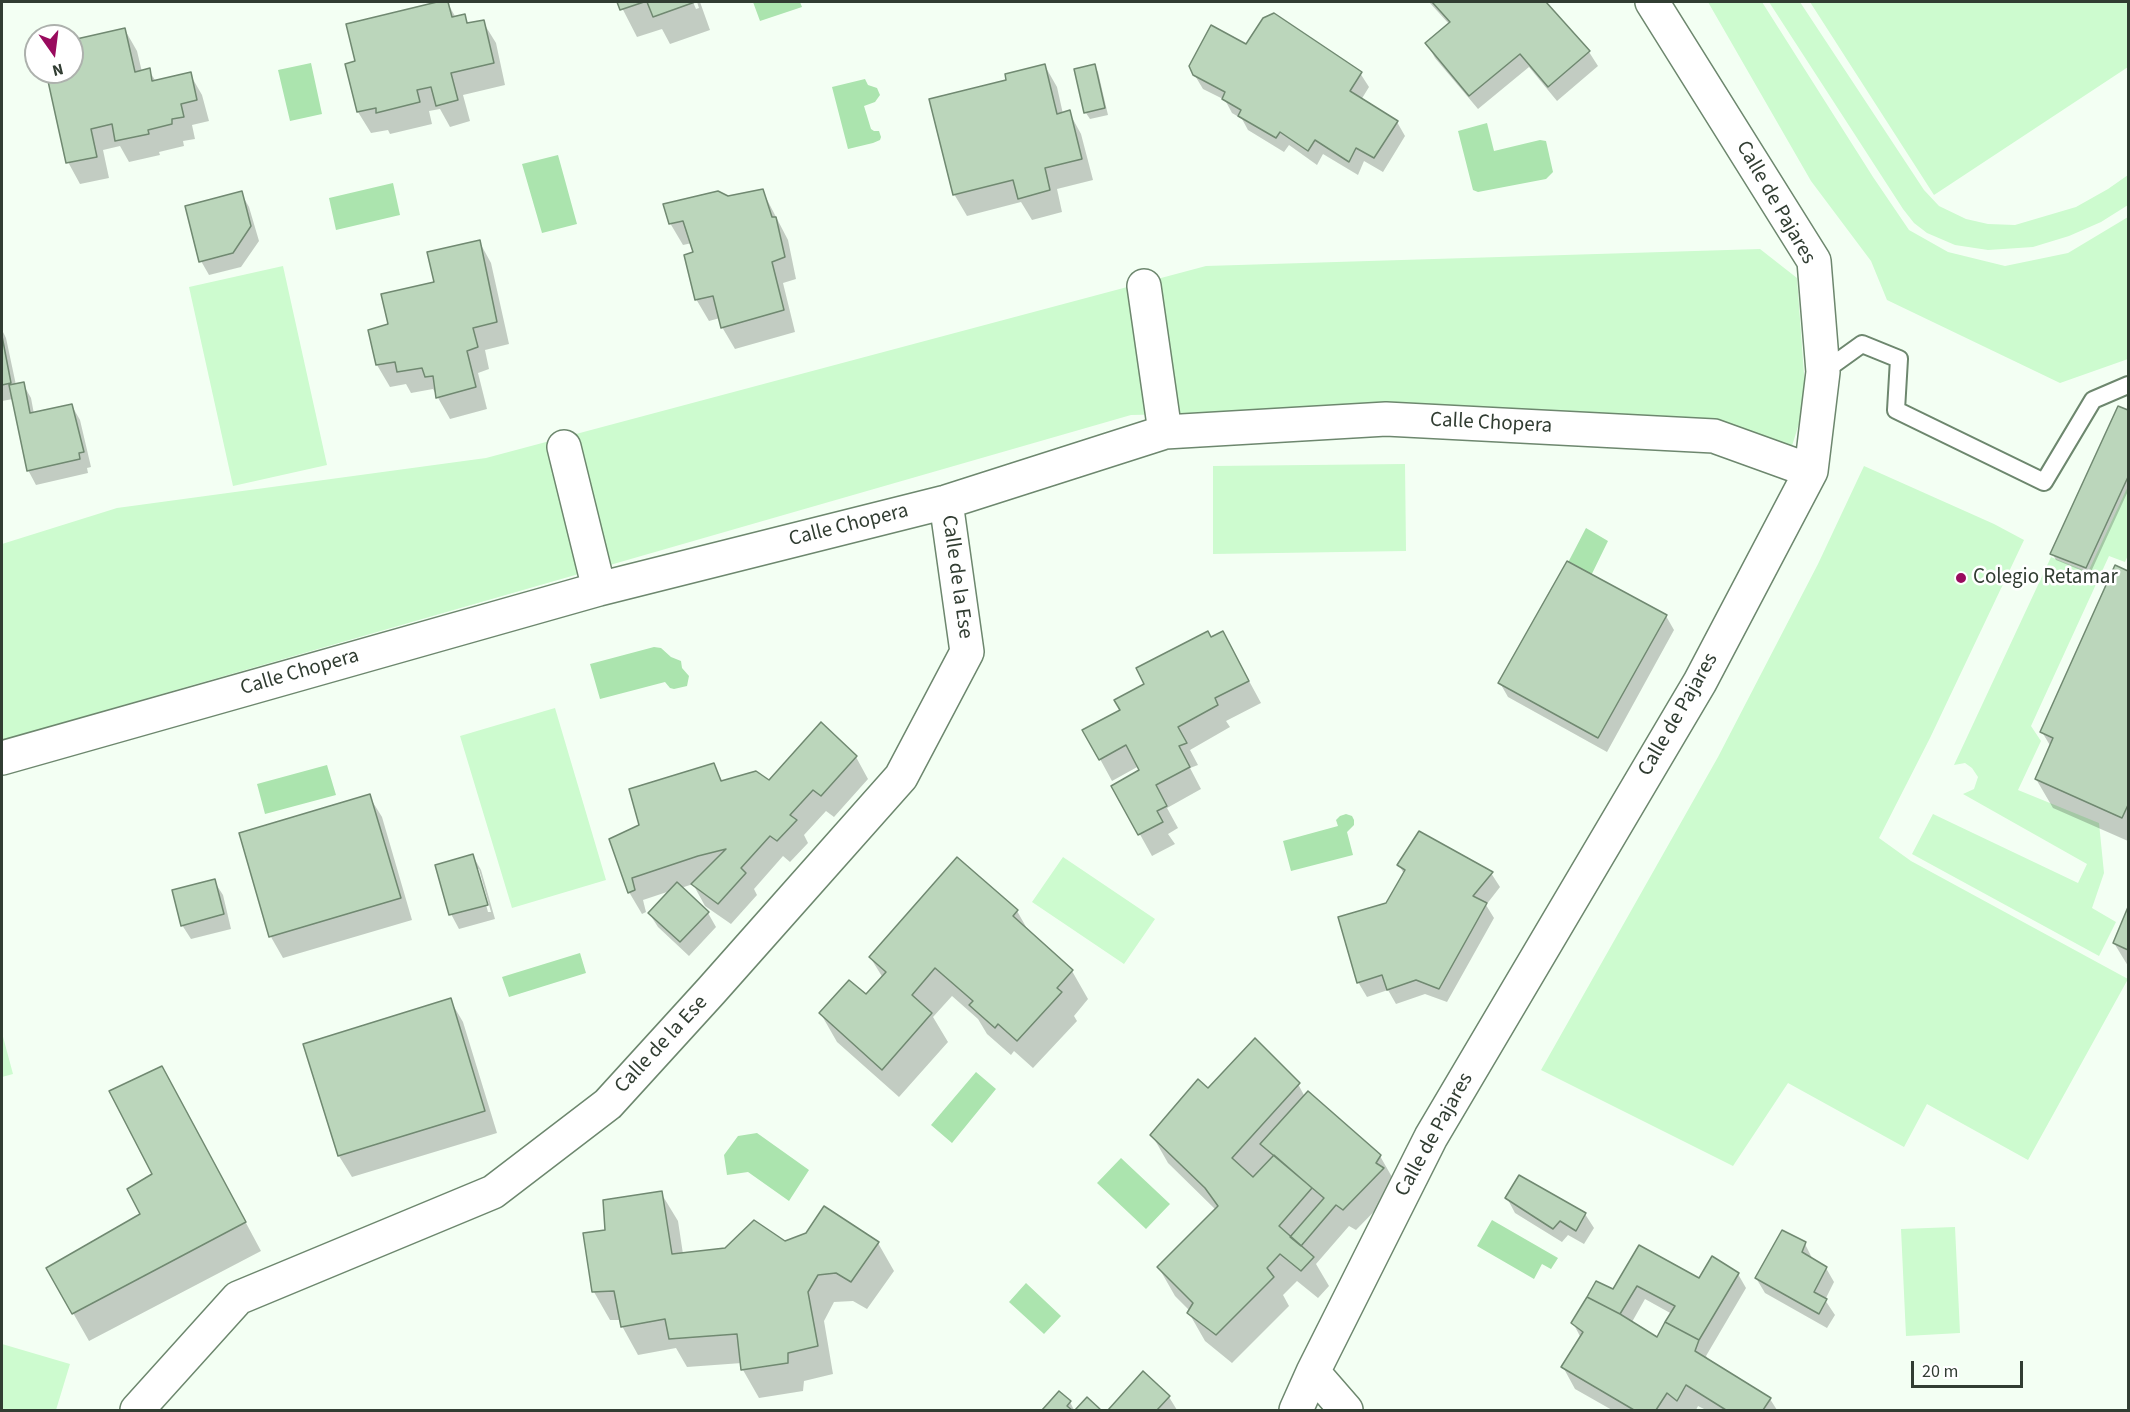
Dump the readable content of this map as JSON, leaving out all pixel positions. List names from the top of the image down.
{
  "streets": {
    "street": ["Calle de Pajares", "Calle Chopera", "Calle de la Ese"]
  },
  "crossings": [
    ["Calle de Pajares", "Calle Chopera"],
    ["Calle Chopera", "Calle de la Ese"]
  ],
  "places": ["Colegio Retamar"],
  "scale_bar": "20 m",
  "north": "bottom"
}
